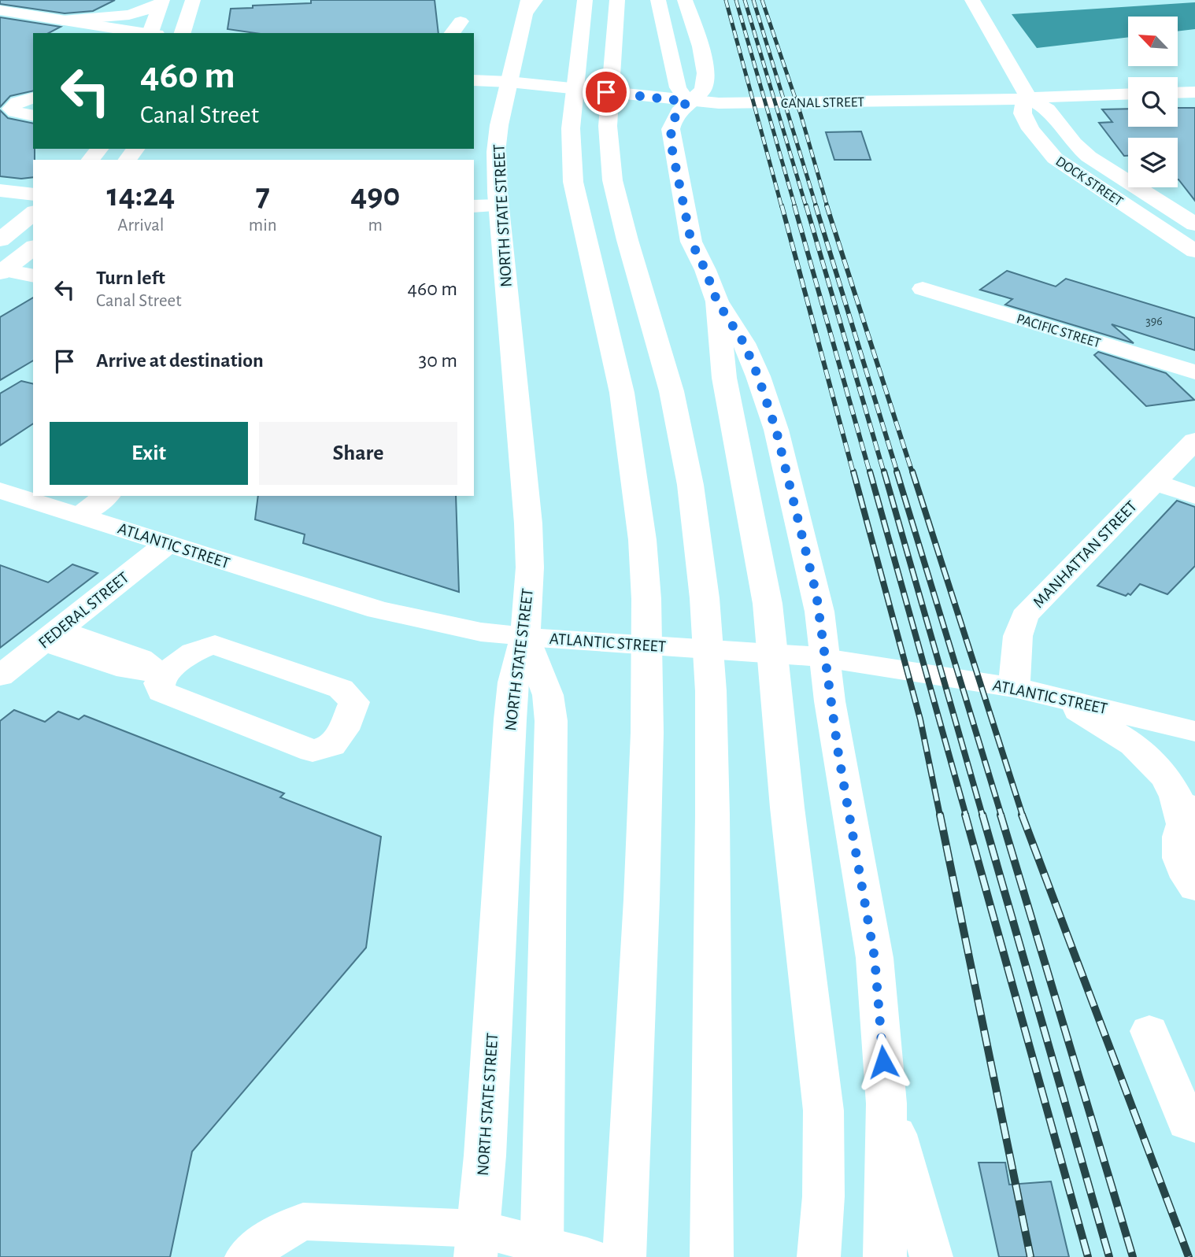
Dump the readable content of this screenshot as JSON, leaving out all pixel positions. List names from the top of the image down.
{
  "streets": {
    "main road": [
      "CANAL STREET",
      "DOCK STREET",
      "NORTH STATE STREET",
      "PACIFIC STREET",
      "ATLANTIC STREET",
      "MANHATTAN STREET",
      "FEDERAL STREET"
    ]
  },
  "crossings": [
    ["CANAL STREET", "DOCK STREET"],
    ["CANAL STREET", "NORTH STATE STREET"],
    ["NORTH STATE STREET", "ATLANTIC STREET"],
    ["ATLANTIC STREET", "MANHATTAN STREET"],
    ["ATLANTIC STREET", "FEDERAL STREET"]
  ],
  "house_numbers": ["396"],
  "north": "top left",
  "page": {
    "turn": ["460 m", "Canal Street"],
    "eta": [
      "14:24",
      "Arrival",
      "7",
      "min",
      "490",
      "m"
    ],
    "list": [
      {
        "name": "Turn left",
        "note": "Canal Street",
        "value": "460 m"
      },
      {
        "name": "Arrive at destination",
        "value": "30 m"
      }
    ],
    "buttons": ["Exit", "Share"]
  }
}
